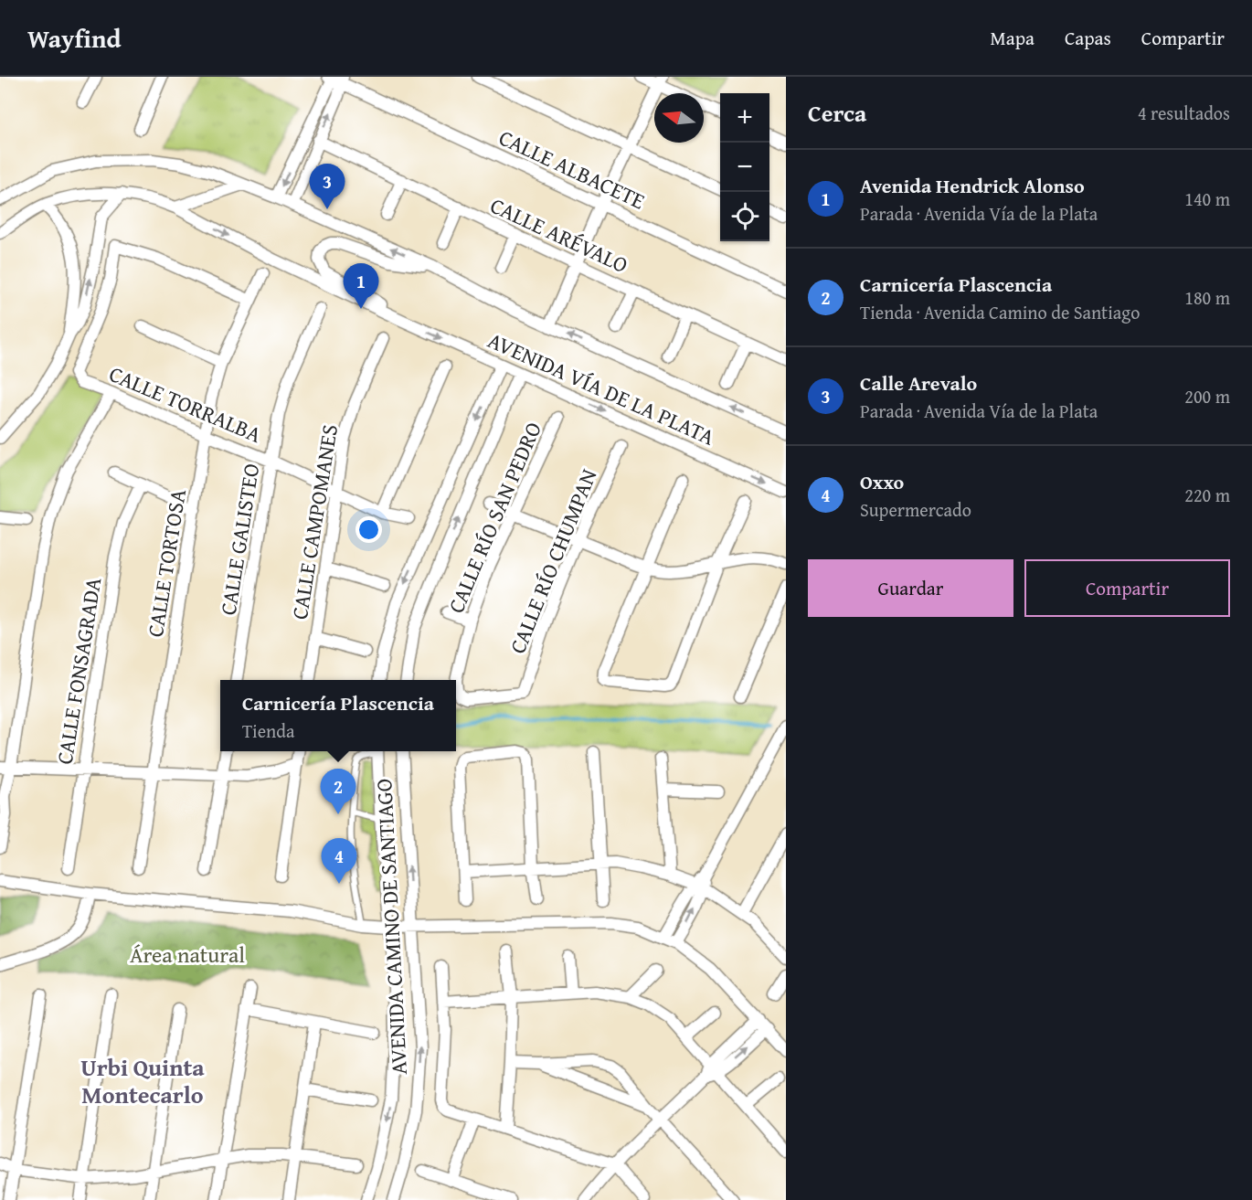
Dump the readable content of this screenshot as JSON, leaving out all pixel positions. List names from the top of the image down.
{
  "streets": {
    "street": [
      "CALLE ALBACETE",
      "CALLE ARÉVALO",
      "AVENIDA VÍA DE LA PLATA",
      "CALLE TORRALBA",
      "CALLE RÍO SAN PEDRO",
      "CALLE CAMPOMANES",
      "CALLE GALISTEO",
      "CALLE RÍO CHUMPAN",
      "CALLE TORTOSA",
      "CALLE FONSAGRADA",
      "AVENIDA CAMINO DE SANTIAGO"
    ]
  },
  "crossings": [
    ["CALLE TORRALBA", "CALLE CAMPOMANES"],
    ["CALLE TORRALBA", "CALLE GALISTEO"],
    ["CALLE TORRALBA", "CALLE TORTOSA"],
    ["CALLE RÍO SAN PEDRO", "CALLE RÍO CHUMPAN"]
  ],
  "districts": ["Urbi Quinta Montecarlo"],
  "parks": ["Área natural"],
  "north": "left",
  "page": {
    "header": "Wayfind",
    "nav": ["Mapa", "Capas", "Compartir"],
    "heading": ["Cerca", "4 resultados"],
    "map_buttons": ["+", "−"],
    "list": [
      {
        "mark": "1",
        "name": "Avenida Hendrick Alonso",
        "note": "Parada · Avenida Vía de la Plata",
        "value": "140 m"
      },
      {
        "mark": "2",
        "name": "Carnicería Plascencia",
        "note": "Tienda · Avenida Camino de Santiago",
        "value": "180 m"
      },
      {
        "mark": "3",
        "name": "Calle Arevalo",
        "note": "Parada · Avenida Vía de la Plata",
        "value": "200 m"
      },
      {
        "mark": "4",
        "name": "Oxxo",
        "note": "Supermercado",
        "value": "220 m"
      }
    ],
    "pins": [
      "3",
      "1",
      "2",
      "4"
    ],
    "buttons": ["Guardar", "Compartir"],
    "popup": ["Carnicería Plascencia", "Tienda"]
  }
}
